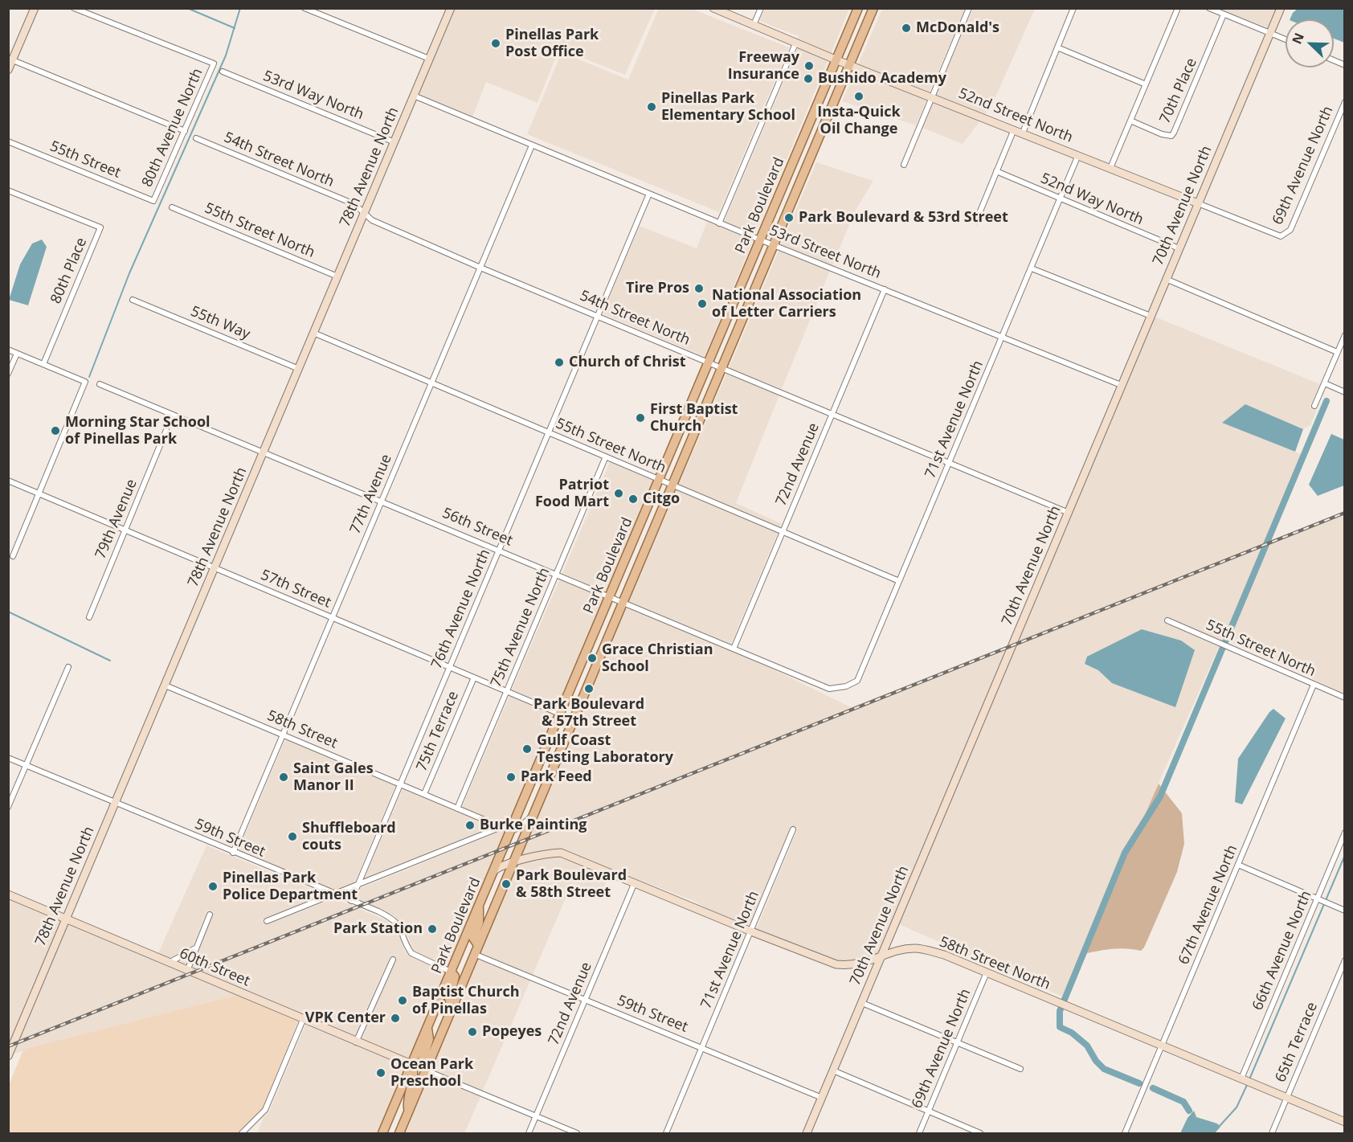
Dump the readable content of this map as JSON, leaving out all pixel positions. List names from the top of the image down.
{
  "streets": {
    "main road": ["Park Boulevard"],
    "street": [
      "70th Place",
      "53rd Way North",
      "52nd Street North",
      "80th Avenue North",
      "55th Street",
      "54th Street North",
      "69th Avenue North",
      "78th Avenue North",
      "52nd Way North",
      "70th Avenue North",
      "55th Street North",
      "53rd Street North",
      "80th Place",
      "55th Way",
      "71st Avenue North",
      "72nd Avenue",
      "77th Avenue",
      "79th Avenue",
      "56th Street",
      "57th Street",
      "76th Avenue North",
      "75th Avenue North",
      "58th Street",
      "75th Terrace",
      "59th Street",
      "67th Avenue North",
      "66th Avenue North",
      "58th Street North",
      "60th Street",
      "65th Terrace"
    ]
  },
  "crossings": [
    ["53rd Way North", "78th Avenue North"],
    ["52nd Street North", "69th Avenue North"],
    ["52nd Street North", "Park Boulevard"],
    ["52nd Street North", "70th Avenue North"],
    ["52nd Street North", "71st Avenue North"],
    ["80th Avenue North", "55th Street"],
    ["54th Street North", "78th Avenue North"],
    ["54th Street North", "Park Boulevard"],
    ["54th Street North", "70th Avenue North"],
    ["54th Street North", "71st Avenue North"],
    ["54th Street North", "72nd Avenue"],
    ["54th Street North", "77th Avenue"],
    ["54th Street North", "76th Avenue North"],
    ["69th Avenue North", "58th Street North"],
    ["78th Avenue North", "55th Street North"],
    ["78th Avenue North", "53rd Street North"],
    ["78th Avenue North", "55th Way"],
    ["78th Avenue North", "56th Street"],
    ["78th Avenue North", "57th Street"],
    ["78th Avenue North", "58th Street"],
    ["78th Avenue North", "59th Street"],
    ["78th Avenue North", "60th Street"],
    ["52nd Way North", "70th Avenue North"],
    ["52nd Way North", "71st Avenue North"],
    ["Park Boulevard", "55th Street North"],
    ["Park Boulevard", "53rd Street North"],
    ["Park Boulevard", "56th Street"],
    ["Park Boulevard", "57th Street"],
    ["Park Boulevard", "58th Street"],
    ["Park Boulevard", "59th Street"],
    ["Park Boulevard", "58th Street North"],
    ["Park Boulevard", "60th Street"],
    ["70th Avenue North", "53rd Street North"],
    ["70th Avenue North", "59th Street"],
    ["70th Avenue North", "58th Street North"],
    ["55th Street North", "71st Avenue North"],
    ["55th Street North", "72nd Avenue"],
    ["55th Street North", "77th Avenue"],
    ["55th Street North", "76th Avenue North"],
    ["55th Street North", "75th Avenue North"],
    ["55th Street North", "67th Avenue North"],
    ["53rd Street North", "71st Avenue North"],
    ["53rd Street North", "72nd Avenue"],
    ["53rd Street North", "77th Avenue"],
    ["53rd Street North", "76th Avenue North"],
    ["71st Avenue North", "56th Street"],
    ["71st Avenue North", "59th Street"],
    ["71st Avenue North", "58th Street North"],
    ["72nd Avenue", "56th Street"],
    ["72nd Avenue", "59th Street"],
    ["72nd Avenue", "58th Street North"],
    ["77th Avenue", "56th Street"],
    ["77th Avenue", "57th Street"],
    ["77th Avenue", "58th Street"],
    ["77th Avenue", "59th Street"],
    ["79th Avenue", "57th Street"],
    ["56th Street", "76th Avenue North"],
    ["56th Street", "75th Avenue North"],
    ["57th Street", "76th Avenue North"],
    ["57th Street", "75th Avenue North"],
    ["57th Street", "75th Terrace"],
    ["76th Avenue North", "58th Street"],
    ["76th Avenue North", "59th Street"],
    ["75th Avenue North", "58th Street"],
    ["58th Street", "75th Terrace"],
    ["67th Avenue North", "58th Street North"],
    ["66th Avenue North", "58th Street North"],
    ["58th Street North", "65th Terrace"]
  ],
  "places": [
    "McDonald's",
    "Pinellas Park Post Office",
    "Freeway Insurance",
    "Bushido Academy",
    "Insta-Quick Oil Change",
    "Pinellas Park Elementary School",
    "Park Boulevard & 53rd Street",
    "Tire Pros",
    "National Association of Letter Carriers",
    "Church of Christ",
    "First Baptist Church",
    "Morning Star School of Pinellas Park",
    "Patriot Food Mart",
    "Citgo",
    "Grace Christian School",
    "Park Boulevard & 57th Street",
    "Gulf Coast Testing Laboratory",
    "Saint Gales Manor II",
    "Park Feed",
    "Burke Painting",
    "Shuffleboard couts",
    "Park Boulevard & 58th Street",
    "Pinellas Park Police Department",
    "Park Station",
    "Baptist Church of Pinellas",
    "VPK Center",
    "Popeyes",
    "Ocean Park Preschool"
  ],
  "north": "top left"
}
